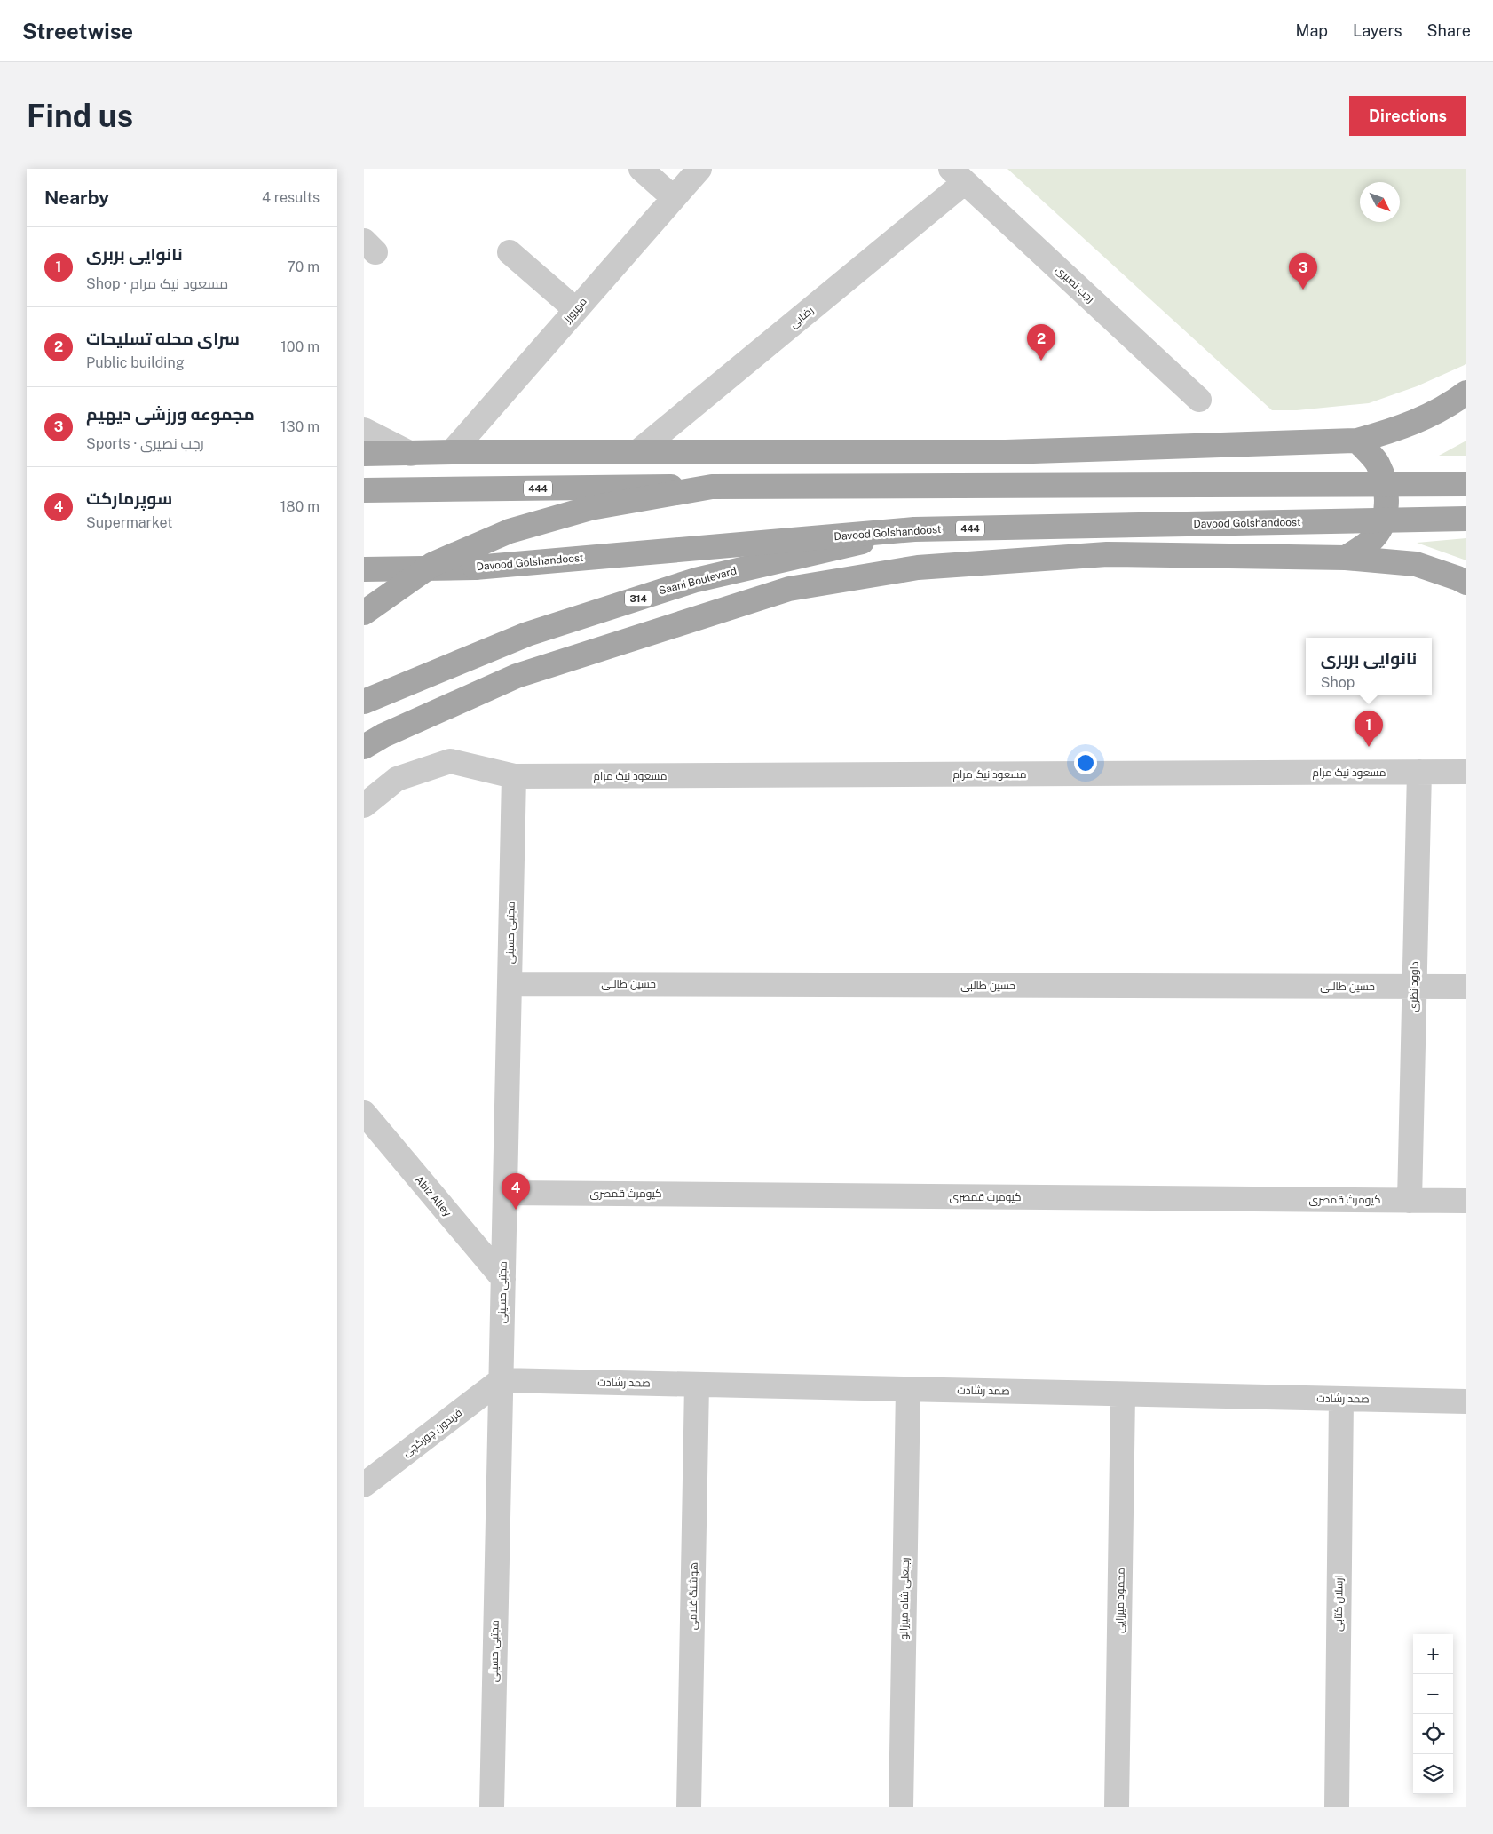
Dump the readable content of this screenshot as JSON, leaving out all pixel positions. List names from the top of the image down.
{
  "streets": {
    "main road": [
      "444",
      "Davood Golshandoost",
      "Saani Boulevard",
      "314"
    ],
    "street": [
      "رجب نصیری",
      "مهرورز",
      "رضایی",
      "مسعود نیک مرام",
      "مجتبی حسینی",
      "حسین طالبی",
      "داوود نظری",
      "کیومرث قمصری",
      "Abiz Alley",
      "صمد رشادت",
      "فریدون چورکچی",
      "هوشنگ غلامی",
      "رجبعلی شاه میرزالو",
      "محمود میرزایی",
      "ارسلان کتابی"
    ]
  },
  "crossings": [
    ["رجب نصیری", "رضایی"],
    ["Davood Golshandoost", "Saani Boulevard"],
    ["مسعود نیک مرام", "مجتبی حسینی"],
    ["مسعود نیک مرام", "داوود نظری"],
    ["مجتبی حسینی", "حسین طالبی"],
    ["مجتبی حسینی", "کیومرث قمصری"],
    ["مجتبی حسینی", "Abiz Alley"],
    ["مجتبی حسینی", "صمد رشادت"],
    ["مجتبی حسینی", "فریدون چورکچی"],
    ["حسین طالبی", "داوود نظری"],
    ["داوود نظری", "کیومرث قمصری"],
    ["صمد رشادت", "فریدون چورکچی"],
    ["صمد رشادت", "هوشنگ غلامی"],
    ["صمد رشادت", "رجبعلی شاه میرزالو"],
    ["صمد رشادت", "محمود میرزایی"],
    ["صمد رشادت", "ارسلان کتابی"]
  ],
  "north": "bottom right",
  "page": {
    "header": "Streetwise",
    "nav": ["Map", "Layers", "Share"],
    "buttons": "Directions",
    "title": "Find us",
    "heading": ["Nearby", "4 results"],
    "list": [
      {
        "mark": "1",
        "name": "نانوایی بربری",
        "note": "Shop · مسعود نیک مرام",
        "value": "70 m"
      },
      {
        "mark": "2",
        "name": "سرای محله تسلیحات",
        "note": "Public building",
        "value": "100 m"
      },
      {
        "mark": "3",
        "name": "مجموعه ورزشی دیهیم",
        "note": "Sports · رجب نصیری",
        "value": "130 m"
      },
      {
        "mark": "4",
        "name": "سوپرمارکت",
        "note": "Supermarket",
        "value": "180 m"
      }
    ],
    "pins": [
      "3",
      "2",
      "1",
      "4"
    ],
    "popup": ["نانوایی بربری", "Shop"],
    "map_buttons": ["+", "−"]
  }
}
